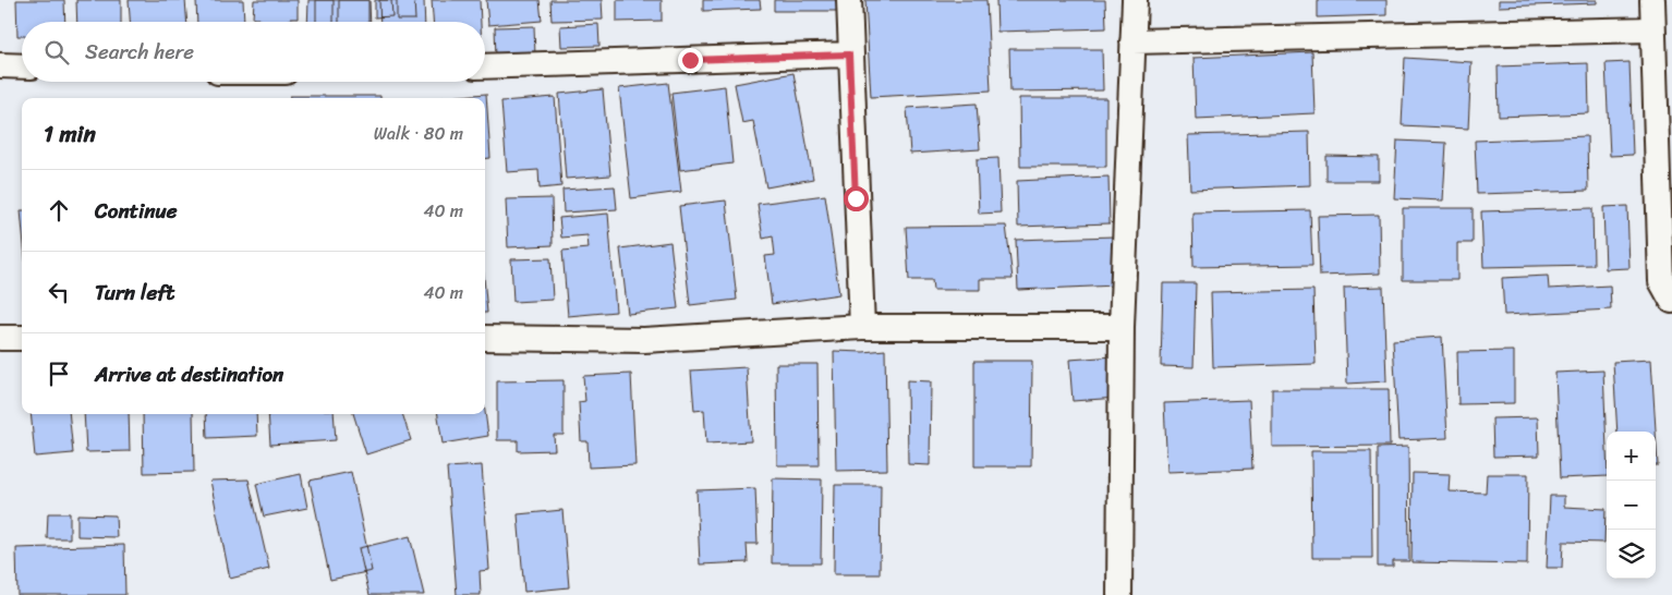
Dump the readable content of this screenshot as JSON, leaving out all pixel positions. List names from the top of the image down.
{
  "page": {
    "search": "Search here",
    "heading": ["1 min", "Walk · 80 m"],
    "list": [
      ["Continue", "40 m"],
      ["Turn left", "40 m"],
      "Arrive at destination"
    ],
    "map_buttons": ["+", "−"]
  }
}
